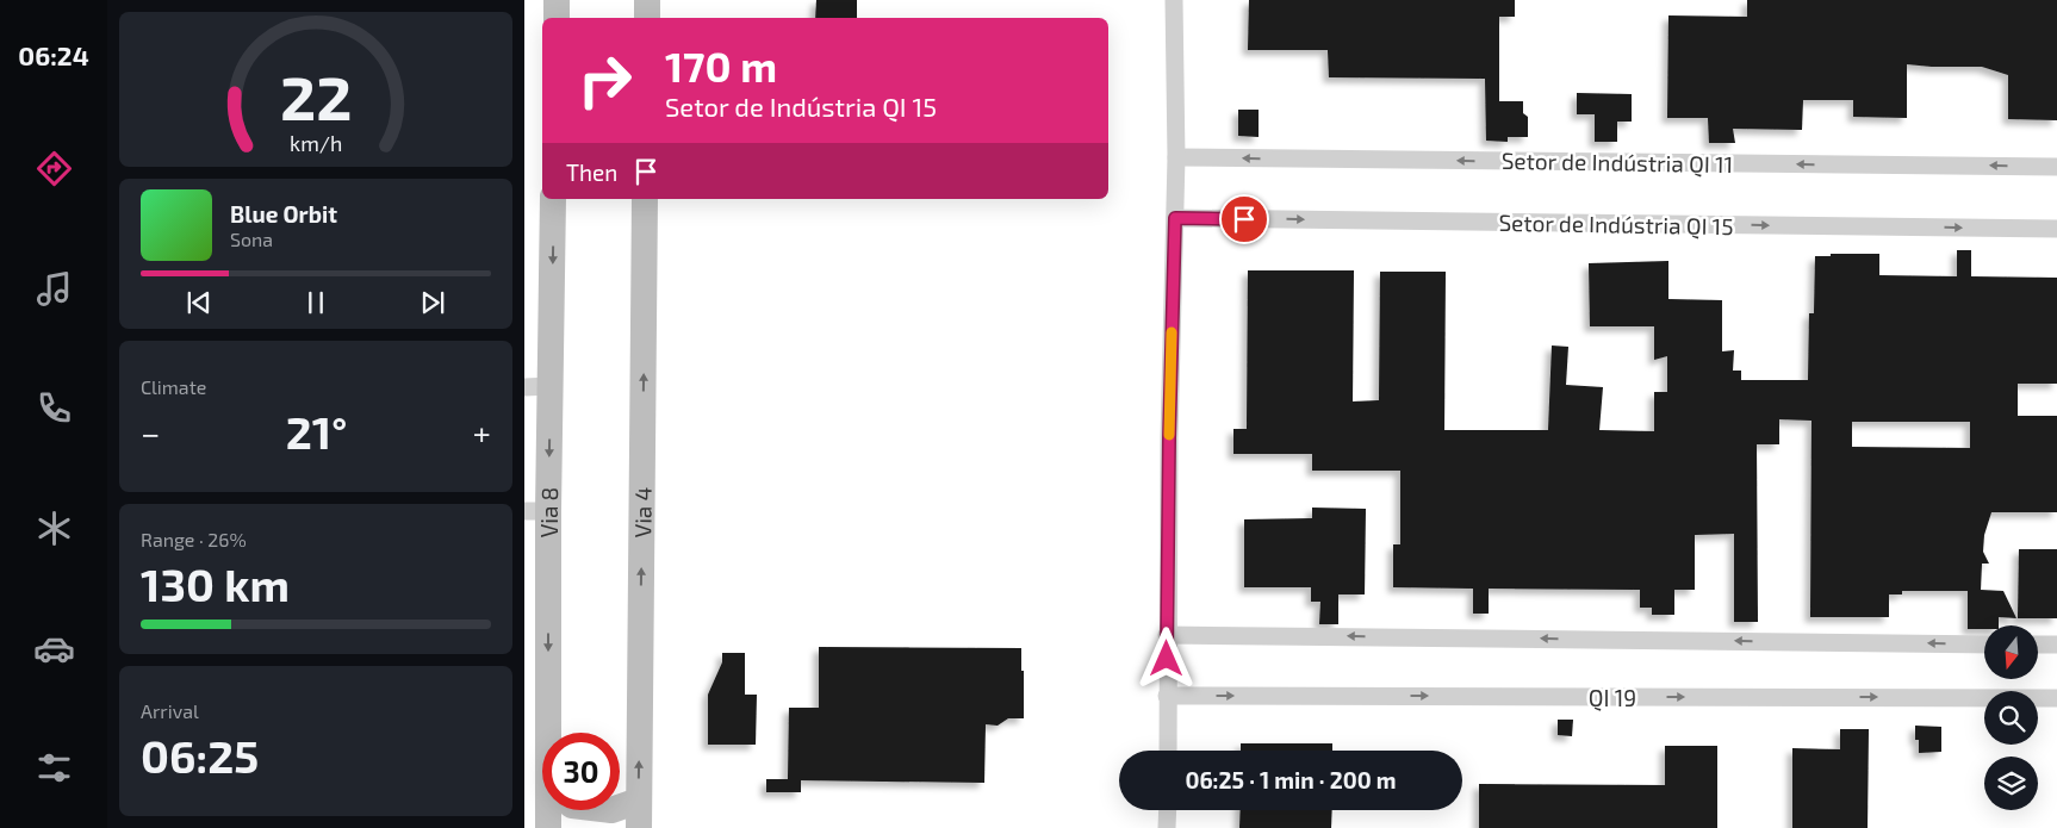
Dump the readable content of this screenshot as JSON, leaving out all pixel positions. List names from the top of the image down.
{
  "streets": {
    "main road": ["Via 8", "Via 4"],
    "street": ["Setor de Indústria QI 11", "Setor de Indústria QI 15", "QI 19"]
  },
  "one_way": [
    "Setor de Indústria QI 11",
    "Setor de Indústria QI 15",
    "Via 8",
    "Via 4"
  ],
  "north": "bottom",
  "page": {
    "tabs": "06:24",
    "turn": ["170 m", "Setor de Indústria QI 15"],
    "then": "Then",
    "song": ["Blue Orbit", "Sona"],
    "tile": [
      "Climate",
      ["Range · 26%", "130 km"],
      ["Arrival", "06:25"]
    ],
    "heat": ["−", "21°", "+"],
    "limit": "30",
    "trip": "06:25 · 1 min · 200 m",
    "gauge": ["22", "km/h"]
  }
}
